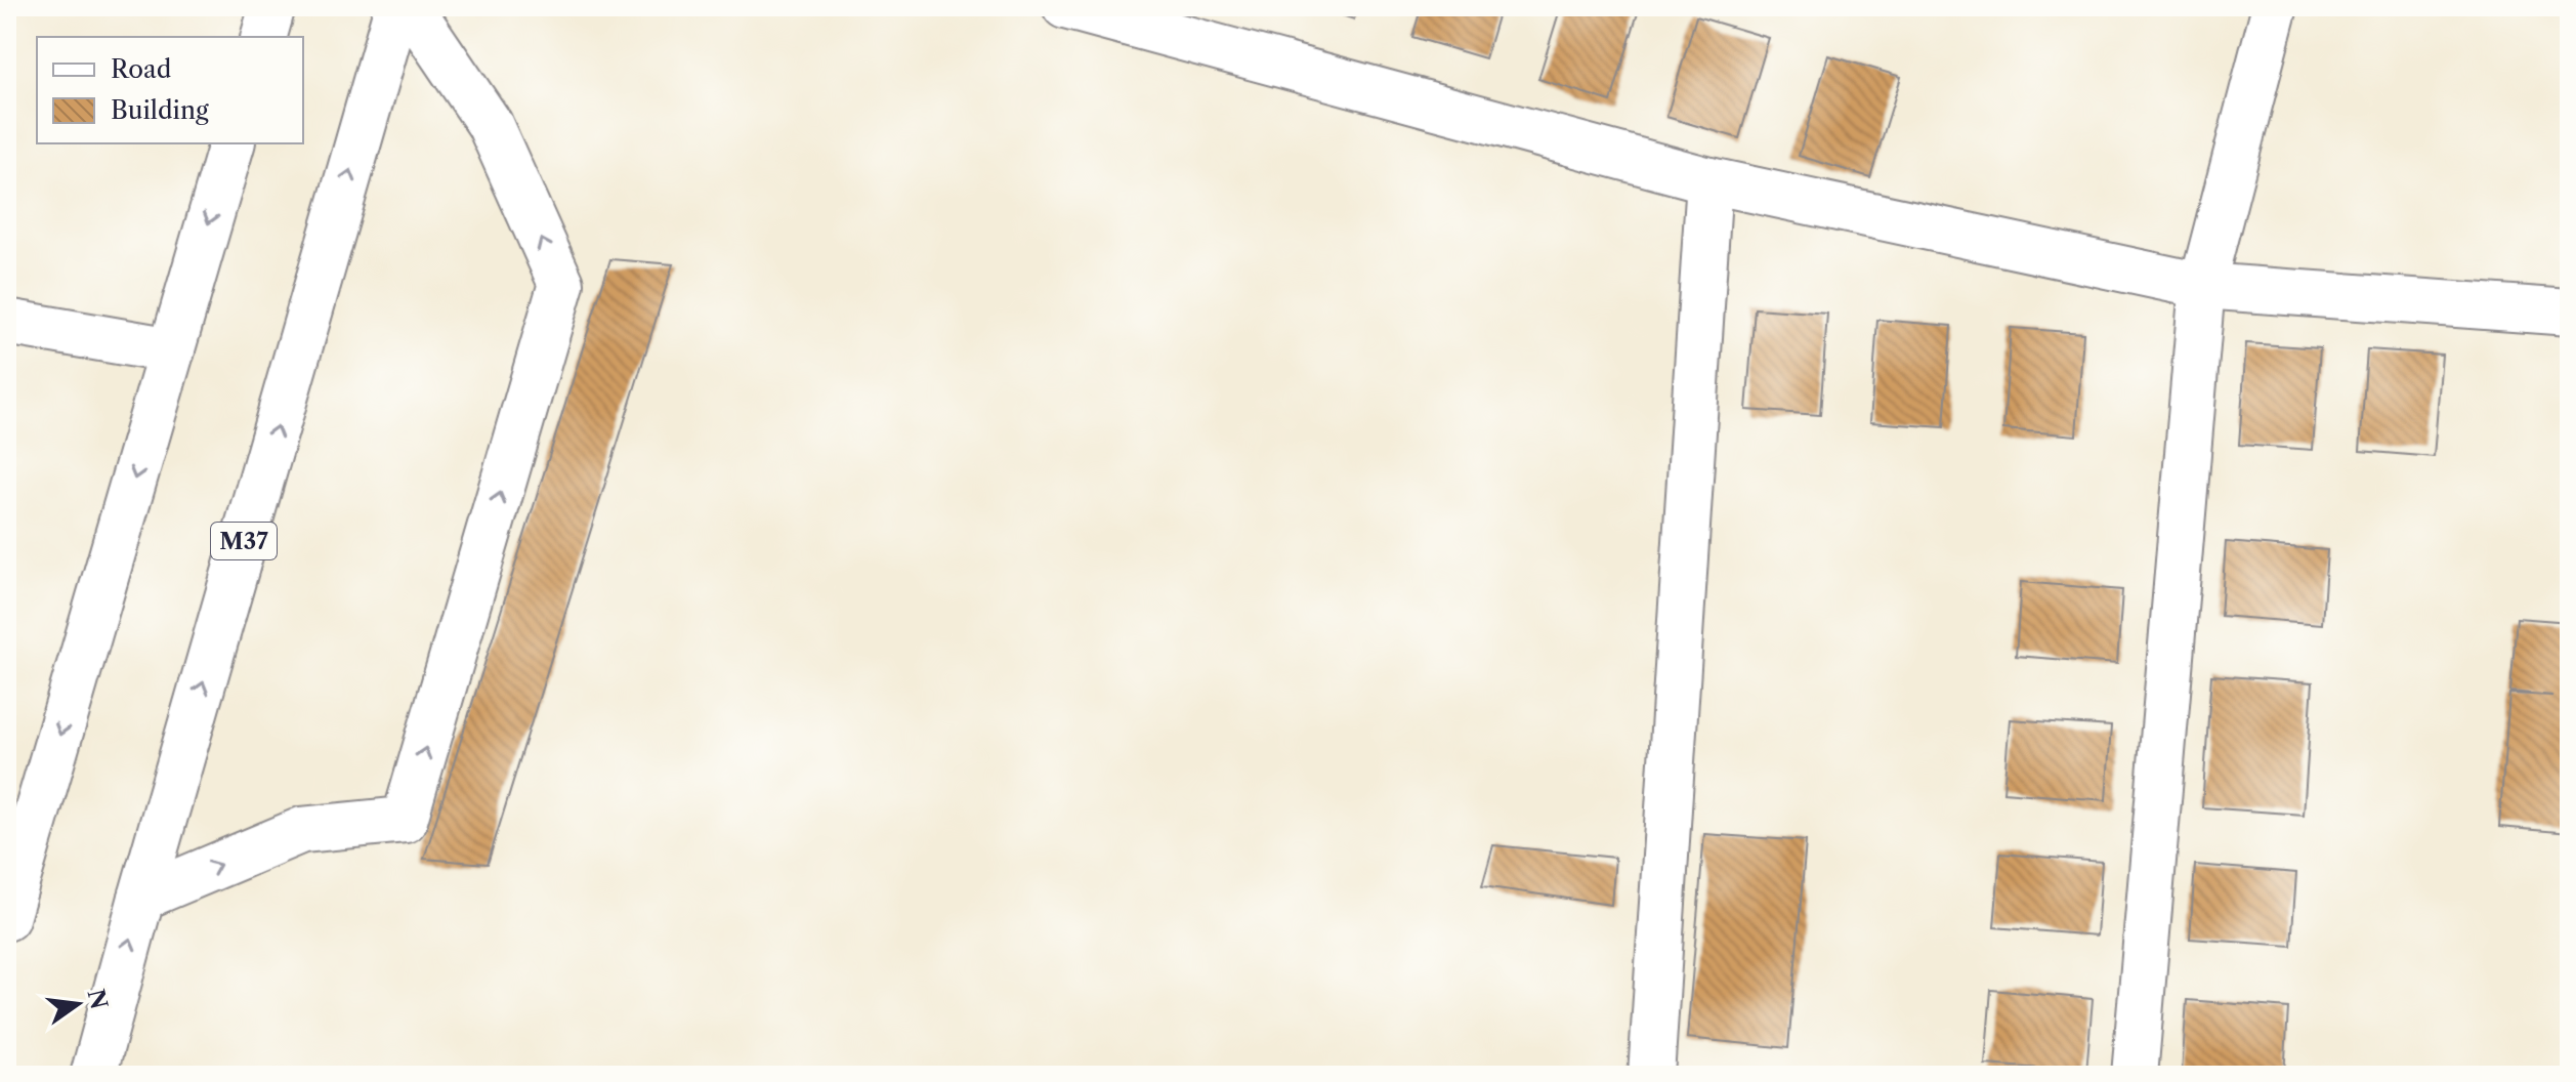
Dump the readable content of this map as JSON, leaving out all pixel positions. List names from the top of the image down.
{
  "streets": {
    "main road": ["M37"]
  },
  "legend": ["Road", "Building"],
  "north": "right"
}
